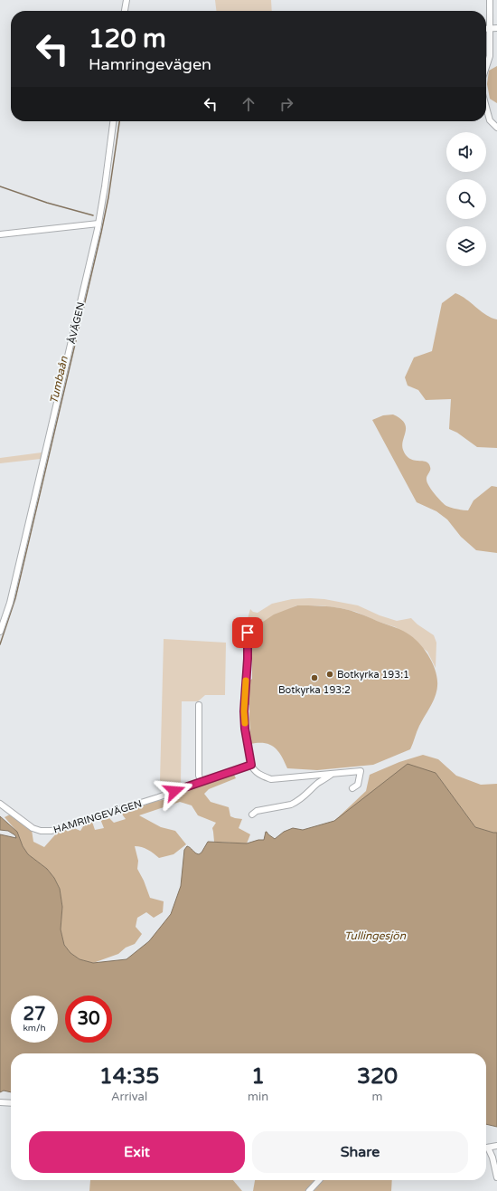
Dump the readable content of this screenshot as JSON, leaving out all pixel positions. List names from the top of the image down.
{
  "streets": {
    "street": ["ÅVÄGEN", "HAMRINGEVÄGEN"]
  },
  "water": ["Tumbaån", "Tullingesjön"],
  "places": ["Botkyrka 193:1", "Botkyrka 193:2"],
  "page": {
    "turn": ["120 m", "Hamringevägen"],
    "speed": "27 km/h",
    "limit": "30",
    "eta": [
      "14:35",
      "Arrival",
      "1",
      "min",
      "320",
      "m"
    ],
    "buttons": ["Exit", "Share"]
  }
}
